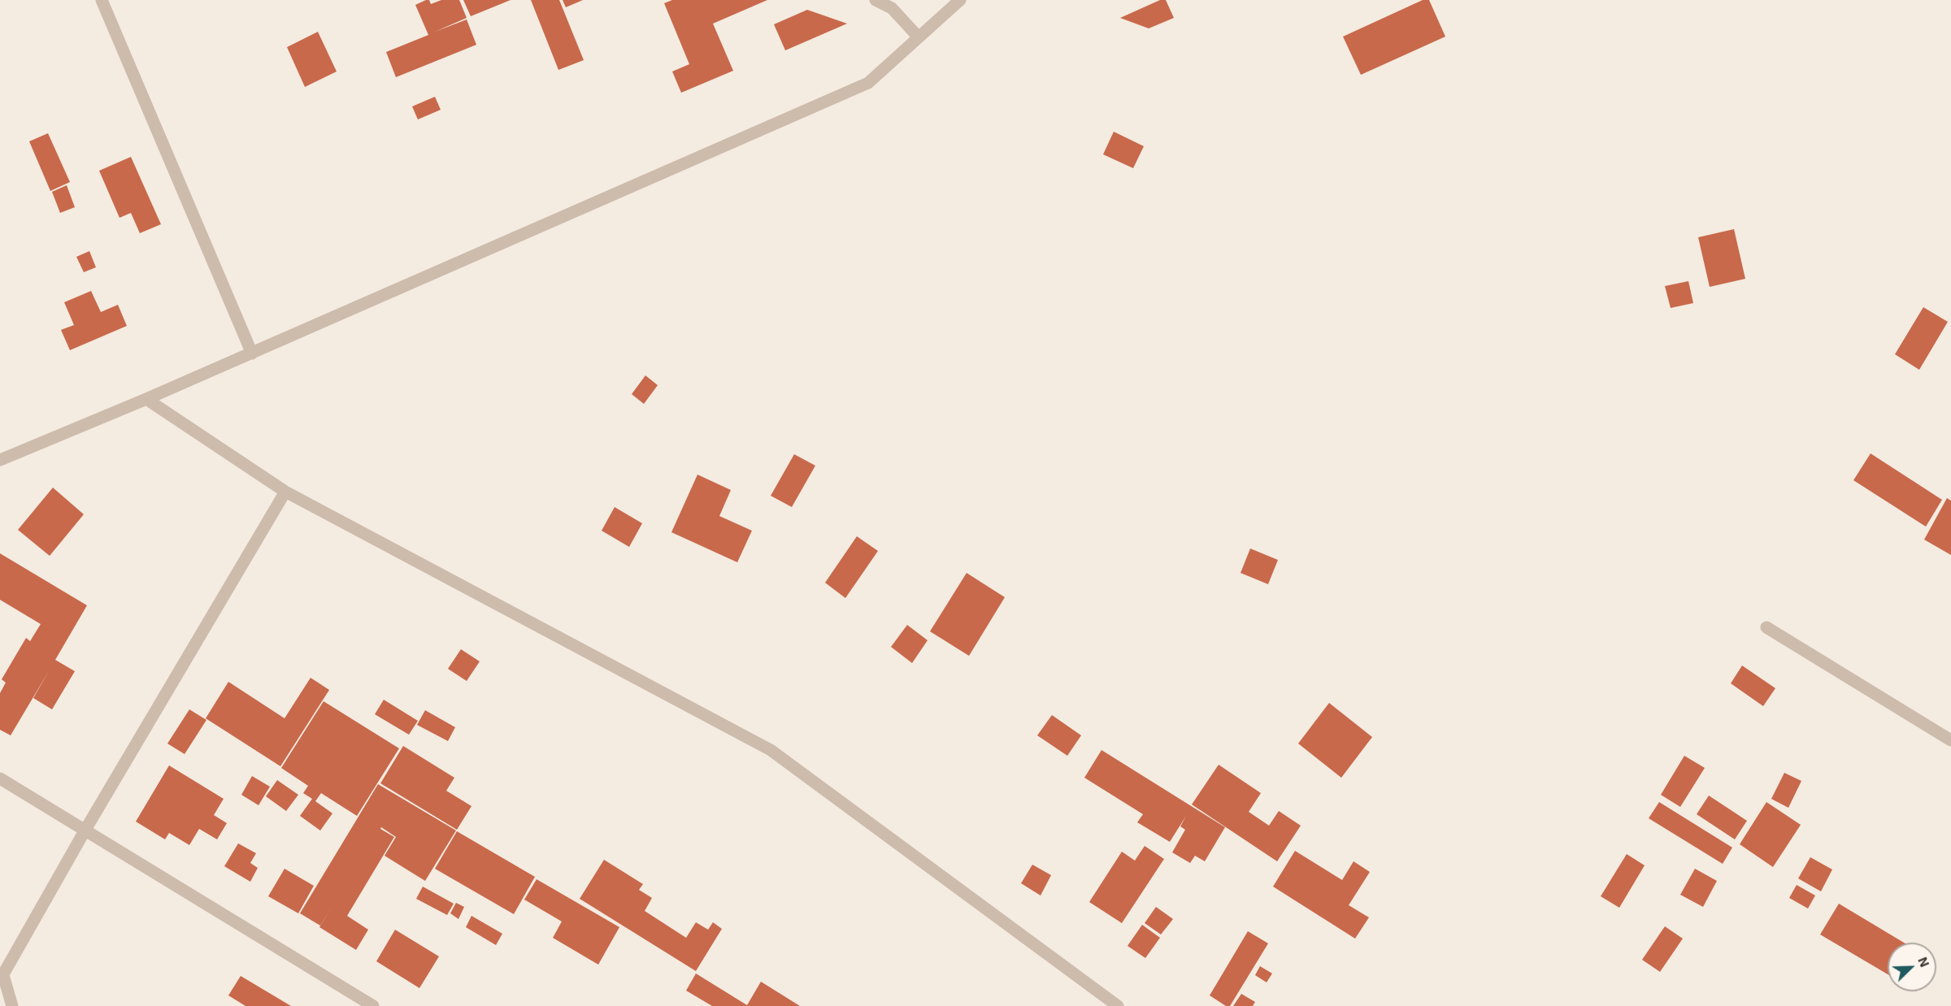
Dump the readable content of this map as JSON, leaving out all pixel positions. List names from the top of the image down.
{
  "north": "top right"
}
